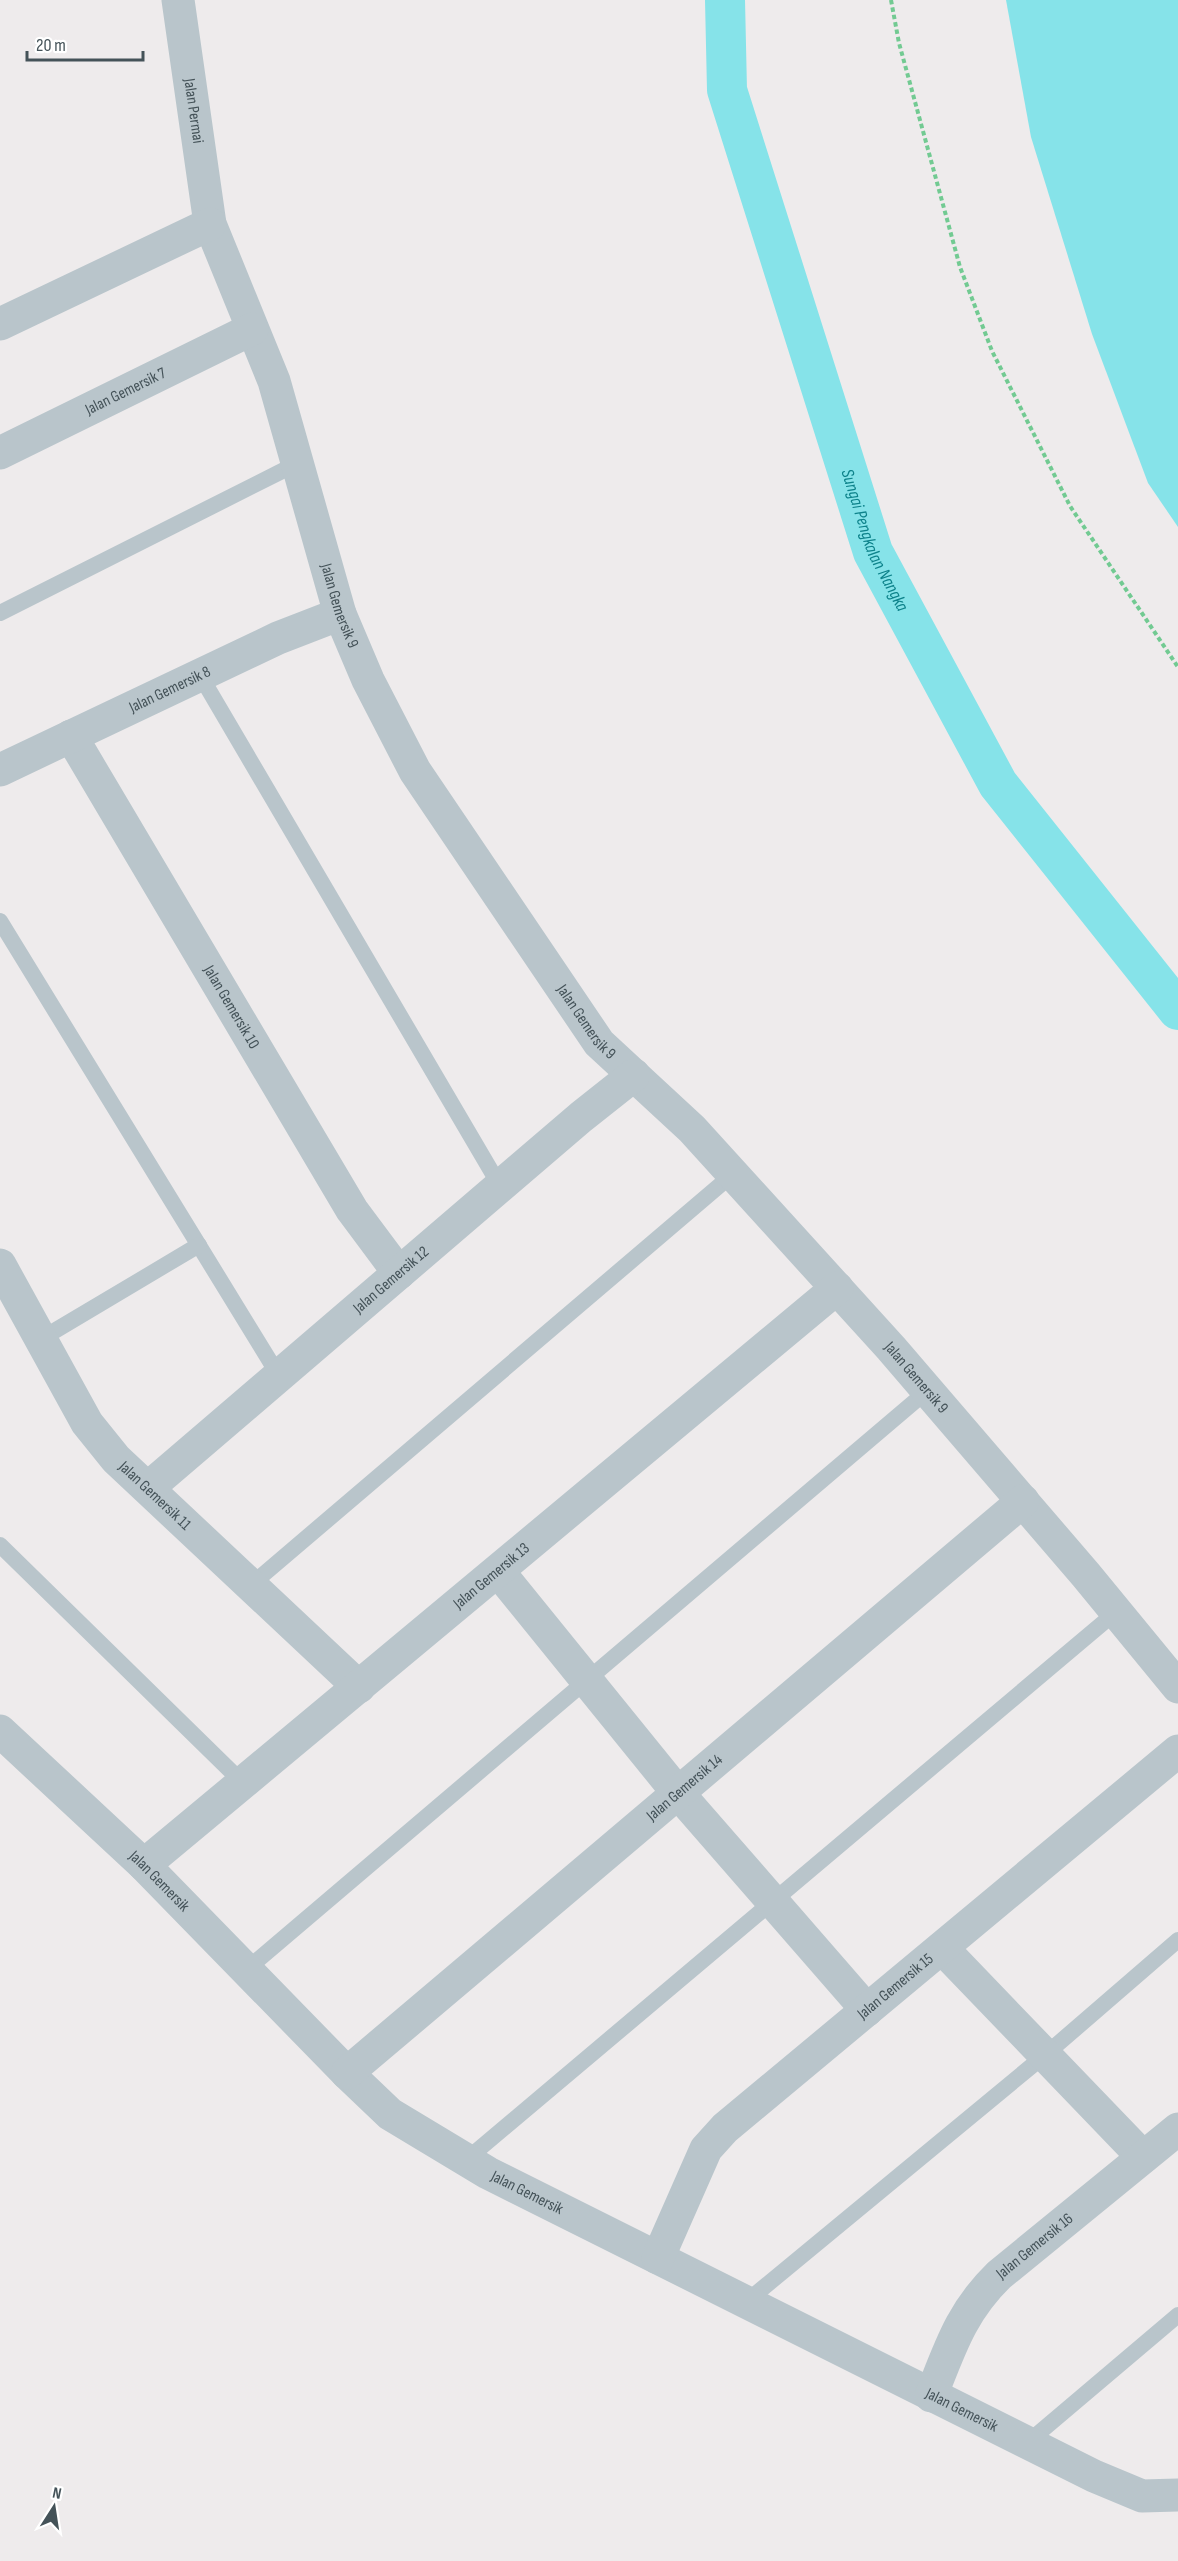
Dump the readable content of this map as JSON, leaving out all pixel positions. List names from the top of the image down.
{
  "streets": {
    "street": [
      "Jalan Permai",
      "Jalan Gemersik 7",
      "Jalan Gemersik 9",
      "Jalan Gemersik 8",
      "Jalan Gemersik 10",
      "Jalan Gemersik 12",
      "Jalan Gemersik 11",
      "Jalan Gemersik 13",
      "Jalan Gemersik 14",
      "Jalan Gemersik",
      "Jalan Gemersik 15",
      "Jalan Gemersik 16"
    ]
  },
  "crossings": [
    ["Jalan Permai", "Jalan Gemersik 9"],
    ["Jalan Gemersik 7", "Jalan Gemersik 9"],
    ["Jalan Gemersik 9", "Jalan Gemersik 8"],
    ["Jalan Gemersik 9", "Jalan Gemersik 12"],
    ["Jalan Gemersik 9", "Jalan Gemersik 13"],
    ["Jalan Gemersik 9", "Jalan Gemersik 14"],
    ["Jalan Gemersik 8", "Jalan Gemersik 10"],
    ["Jalan Gemersik 10", "Jalan Gemersik 12"],
    ["Jalan Gemersik 12", "Jalan Gemersik 11"],
    ["Jalan Gemersik 11", "Jalan Gemersik 13"],
    ["Jalan Gemersik 13", "Jalan Gemersik"],
    ["Jalan Gemersik 14", "Jalan Gemersik"],
    ["Jalan Gemersik", "Jalan Gemersik 15"],
    ["Jalan Gemersik", "Jalan Gemersik 16"]
  ],
  "water": ["Sungai Pengkalan Nangka"],
  "scale_bar": "20 m",
  "north": "top"
}
